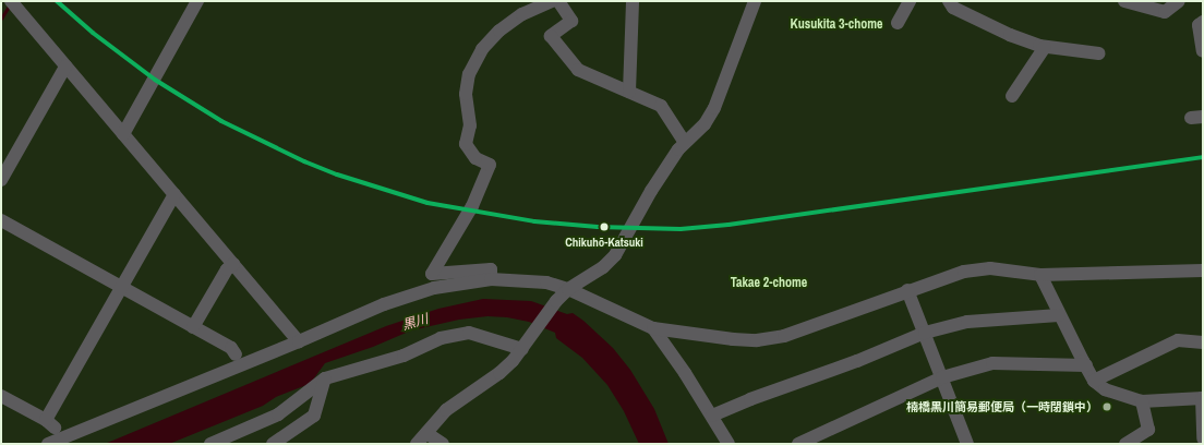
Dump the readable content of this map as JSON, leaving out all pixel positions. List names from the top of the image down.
{
  "districts": ["Kusukita 3-chome", "Takae 2-chome"],
  "water": ["黒川"],
  "places": ["Chikuhō-Katsuki", "楠橋黒川簡易郵便局（一時閉鎖中）"]
}
